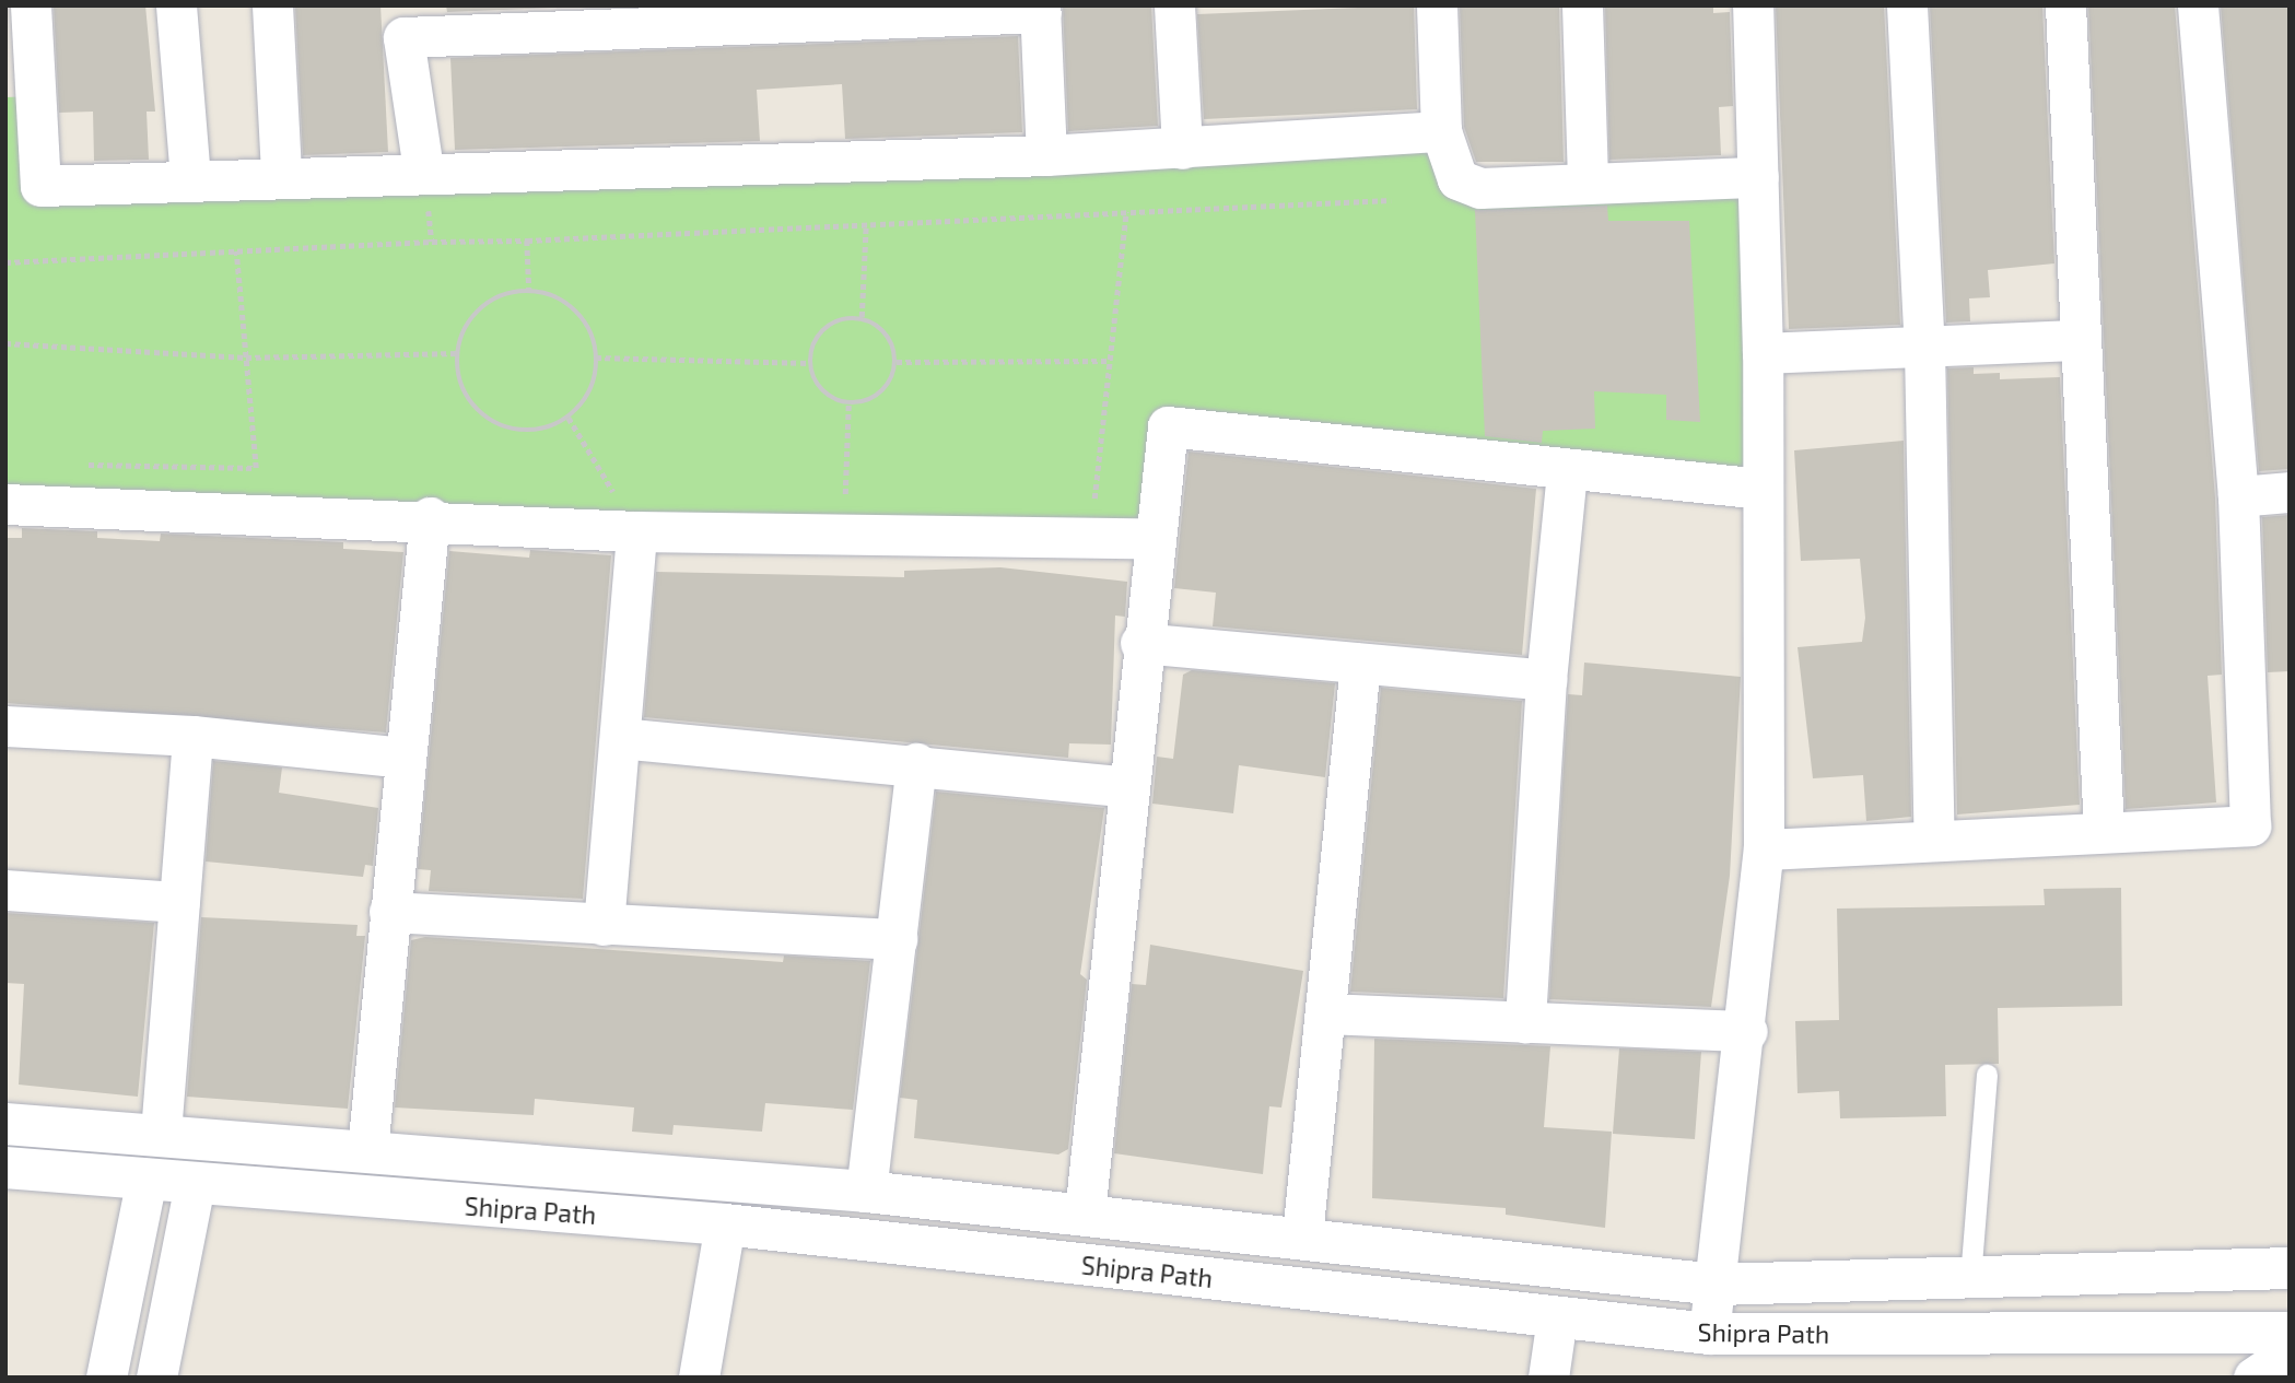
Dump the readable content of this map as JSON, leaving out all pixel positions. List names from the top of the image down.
{
  "streets": {
    "street": ["Shipra Path"]
  }
}
